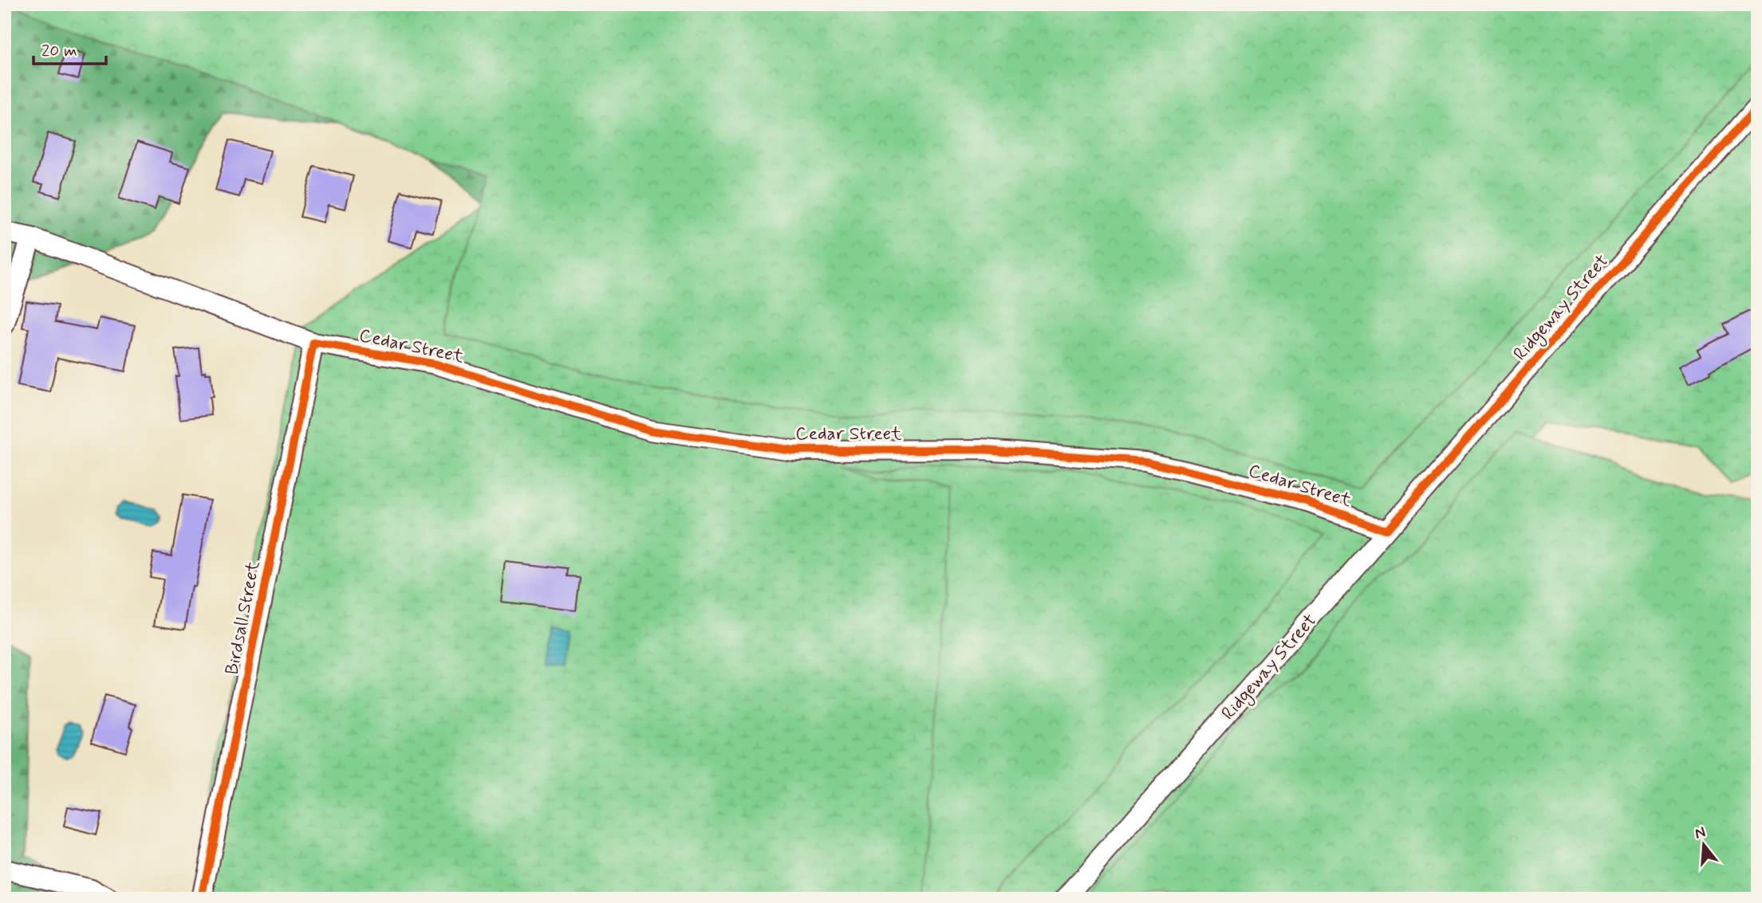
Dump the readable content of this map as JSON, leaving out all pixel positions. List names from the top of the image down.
{
  "streets": {
    "street": ["Ridgeway Street", "Cedar Street", "Birdsall Street"]
  },
  "crossings": [
    ["Ridgeway Street", "Cedar Street"],
    ["Cedar Street", "Birdsall Street"]
  ],
  "scale_bar": "20 m",
  "north": "top"
}
